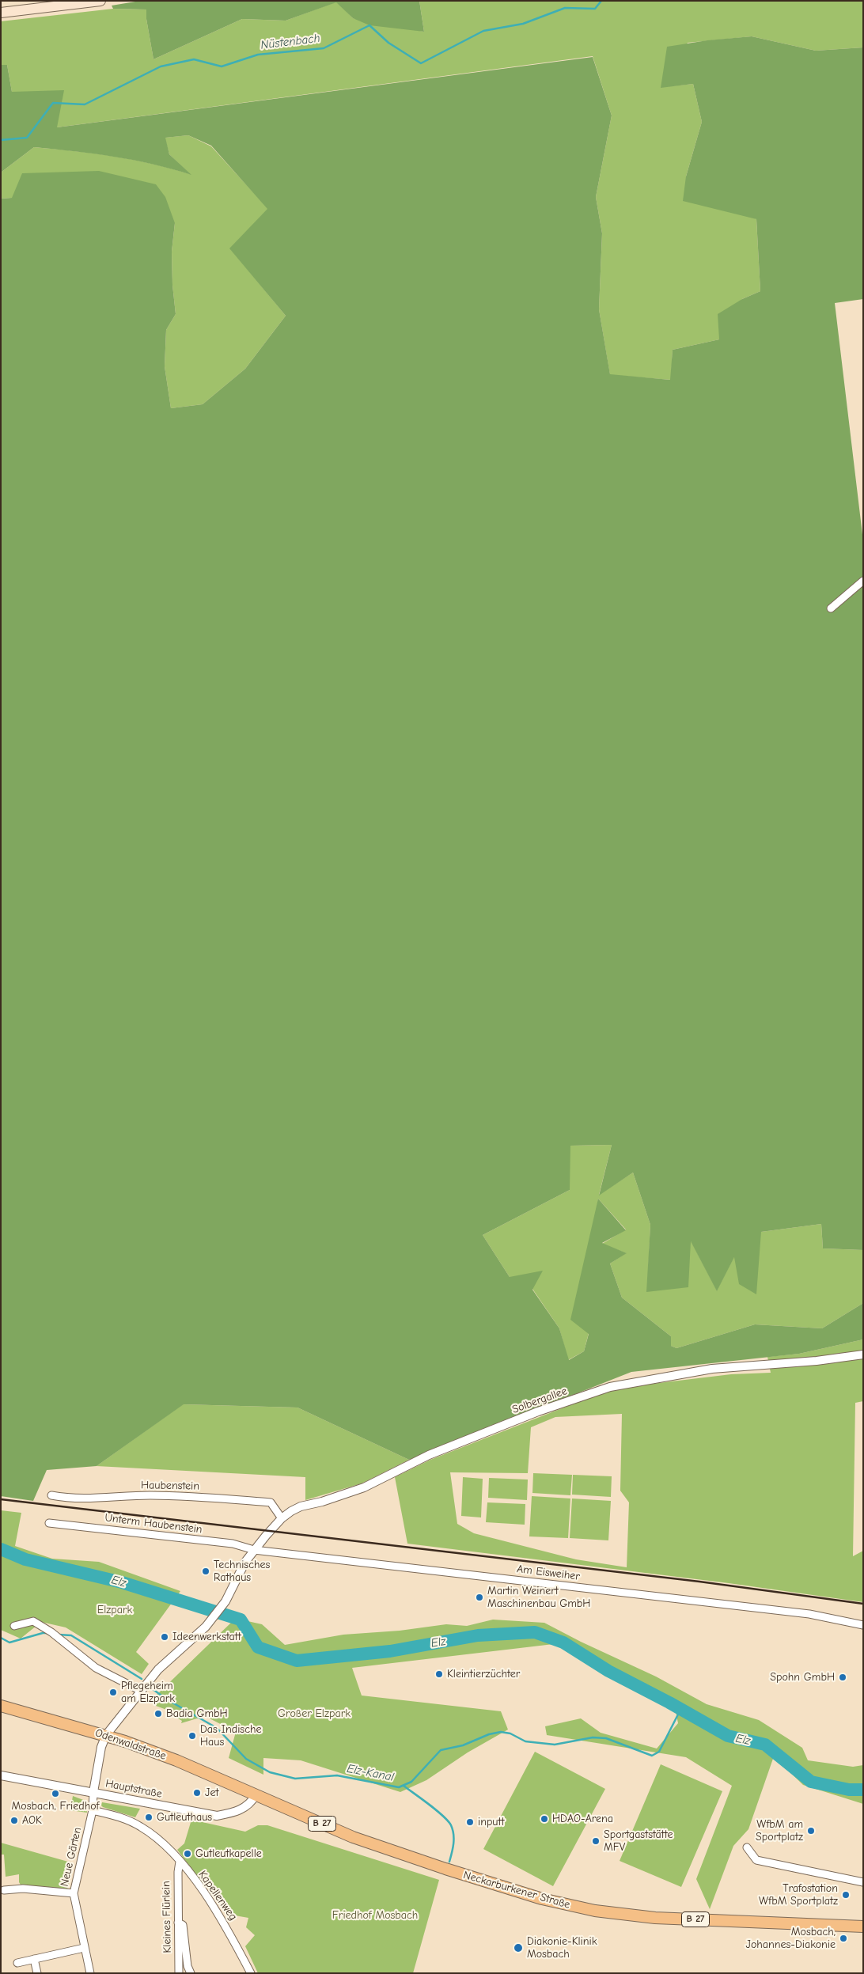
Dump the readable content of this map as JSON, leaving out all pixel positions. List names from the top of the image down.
{
  "streets": {
    "main road": ["Odenwaldstraße", "B 27", "Neckarburkener Straße"],
    "street": [
      "Solbergallee",
      "Haubenstein",
      "Unterm Haubenstein",
      "Am Eisweiher",
      "Hauptstraße",
      "Neue Gärten",
      "Kapellenweg",
      "Kleines Flürlein"
    ]
  },
  "crossings": [
    ["Solbergallee", "Haubenstein"],
    ["Solbergallee", "Unterm Haubenstein"],
    ["Solbergallee", "Am Eisweiher"],
    ["Solbergallee", "Odenwaldstraße"],
    ["Unterm Haubenstein", "Am Eisweiher"],
    ["Odenwaldstraße", "Hauptstraße"],
    ["Odenwaldstraße", "Neckarburkener Straße"],
    ["Hauptstraße", "Neue Gärten"],
    ["Hauptstraße", "Neckarburkener Straße"],
    ["Neue Gärten", "Kapellenweg"],
    ["Kapellenweg", "Kleines Flürlein"]
  ],
  "water": ["Nüstenbach", "Elz", "Elz-Kanal"],
  "parks": ["Elzpark", "Großer Elzpark", "Friedhof Mosbach"],
  "places": [
    "Technisches Rathaus",
    "Martin Weinert Maschinenbau GmbH",
    "Ideenwerkstatt",
    "Kleintierzüchter",
    "Spohn GmbH",
    "Pflegeheim am Elzpark",
    "Badia GmbH",
    "Das Indische Haus",
    "Jet",
    "Mosbach, Friedhof",
    "Gutleuthaus",
    "HDAO-Arena",
    "AOK",
    "inputt",
    "WfbM am Sportplatz",
    "Sportgaststätte MFV",
    "Gutleutkapelle",
    "Trafostation WfbM Sportplatz",
    "Mosbach, Johannes-Diakonie",
    "Diakonie-Klinik Mosbach"
  ]
}
